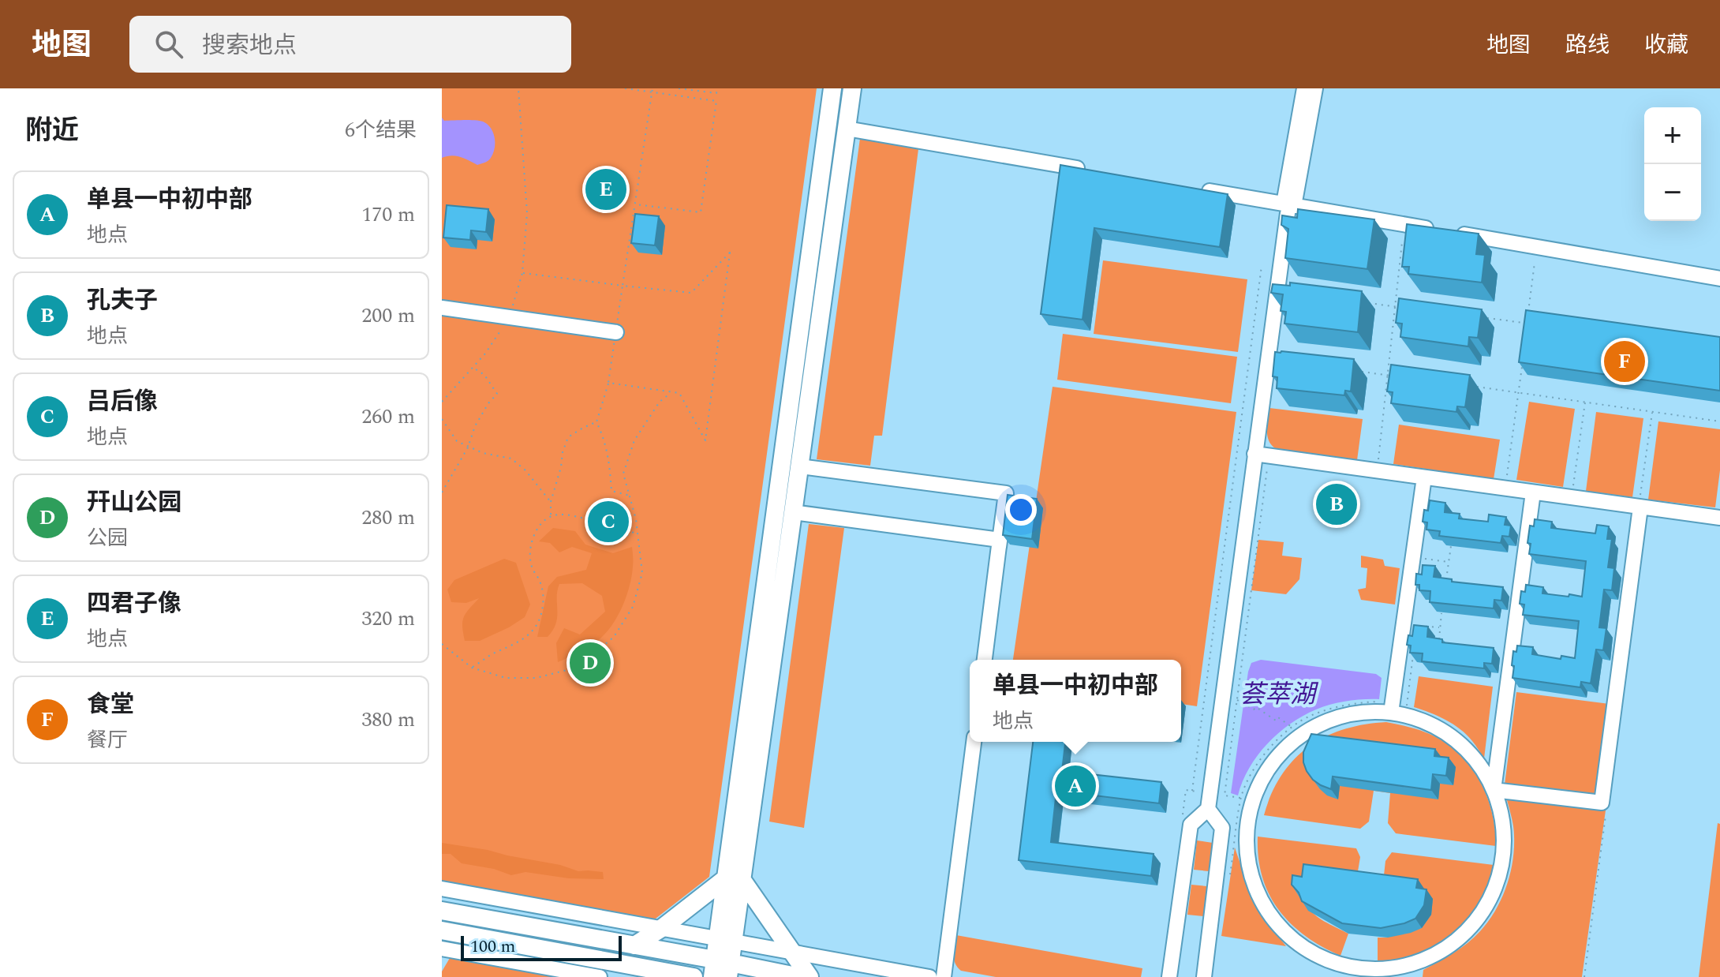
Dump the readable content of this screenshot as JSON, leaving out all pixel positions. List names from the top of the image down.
{
  "water": ["荟萃湖"],
  "scale_bar": "100 m",
  "page": {
    "header": "地图",
    "search": "搜索地点",
    "nav": ["地图", "路线", "收藏"],
    "heading": ["附近", "6个结果"],
    "map_buttons": ["+", "−"],
    "pins": [
      "E",
      "F",
      "B",
      "C",
      "D",
      "A"
    ],
    "list": [
      {
        "mark": "A",
        "name": "单县一中初中部",
        "note": "地点",
        "value": "170 m"
      },
      {
        "mark": "B",
        "name": "孔夫子",
        "note": "地点",
        "value": "200 m"
      },
      {
        "mark": "C",
        "name": "吕后像",
        "note": "地点",
        "value": "260 m"
      },
      {
        "mark": "D",
        "name": "幵山公园",
        "note": "公园",
        "value": "280 m"
      },
      {
        "mark": "E",
        "name": "四君子像",
        "note": "地点",
        "value": "320 m"
      },
      {
        "mark": "F",
        "name": "食堂",
        "note": "餐厅",
        "value": "380 m"
      }
    ],
    "popup": ["单县一中初中部", "地点"],
    "scale": "100 m"
  }
}
